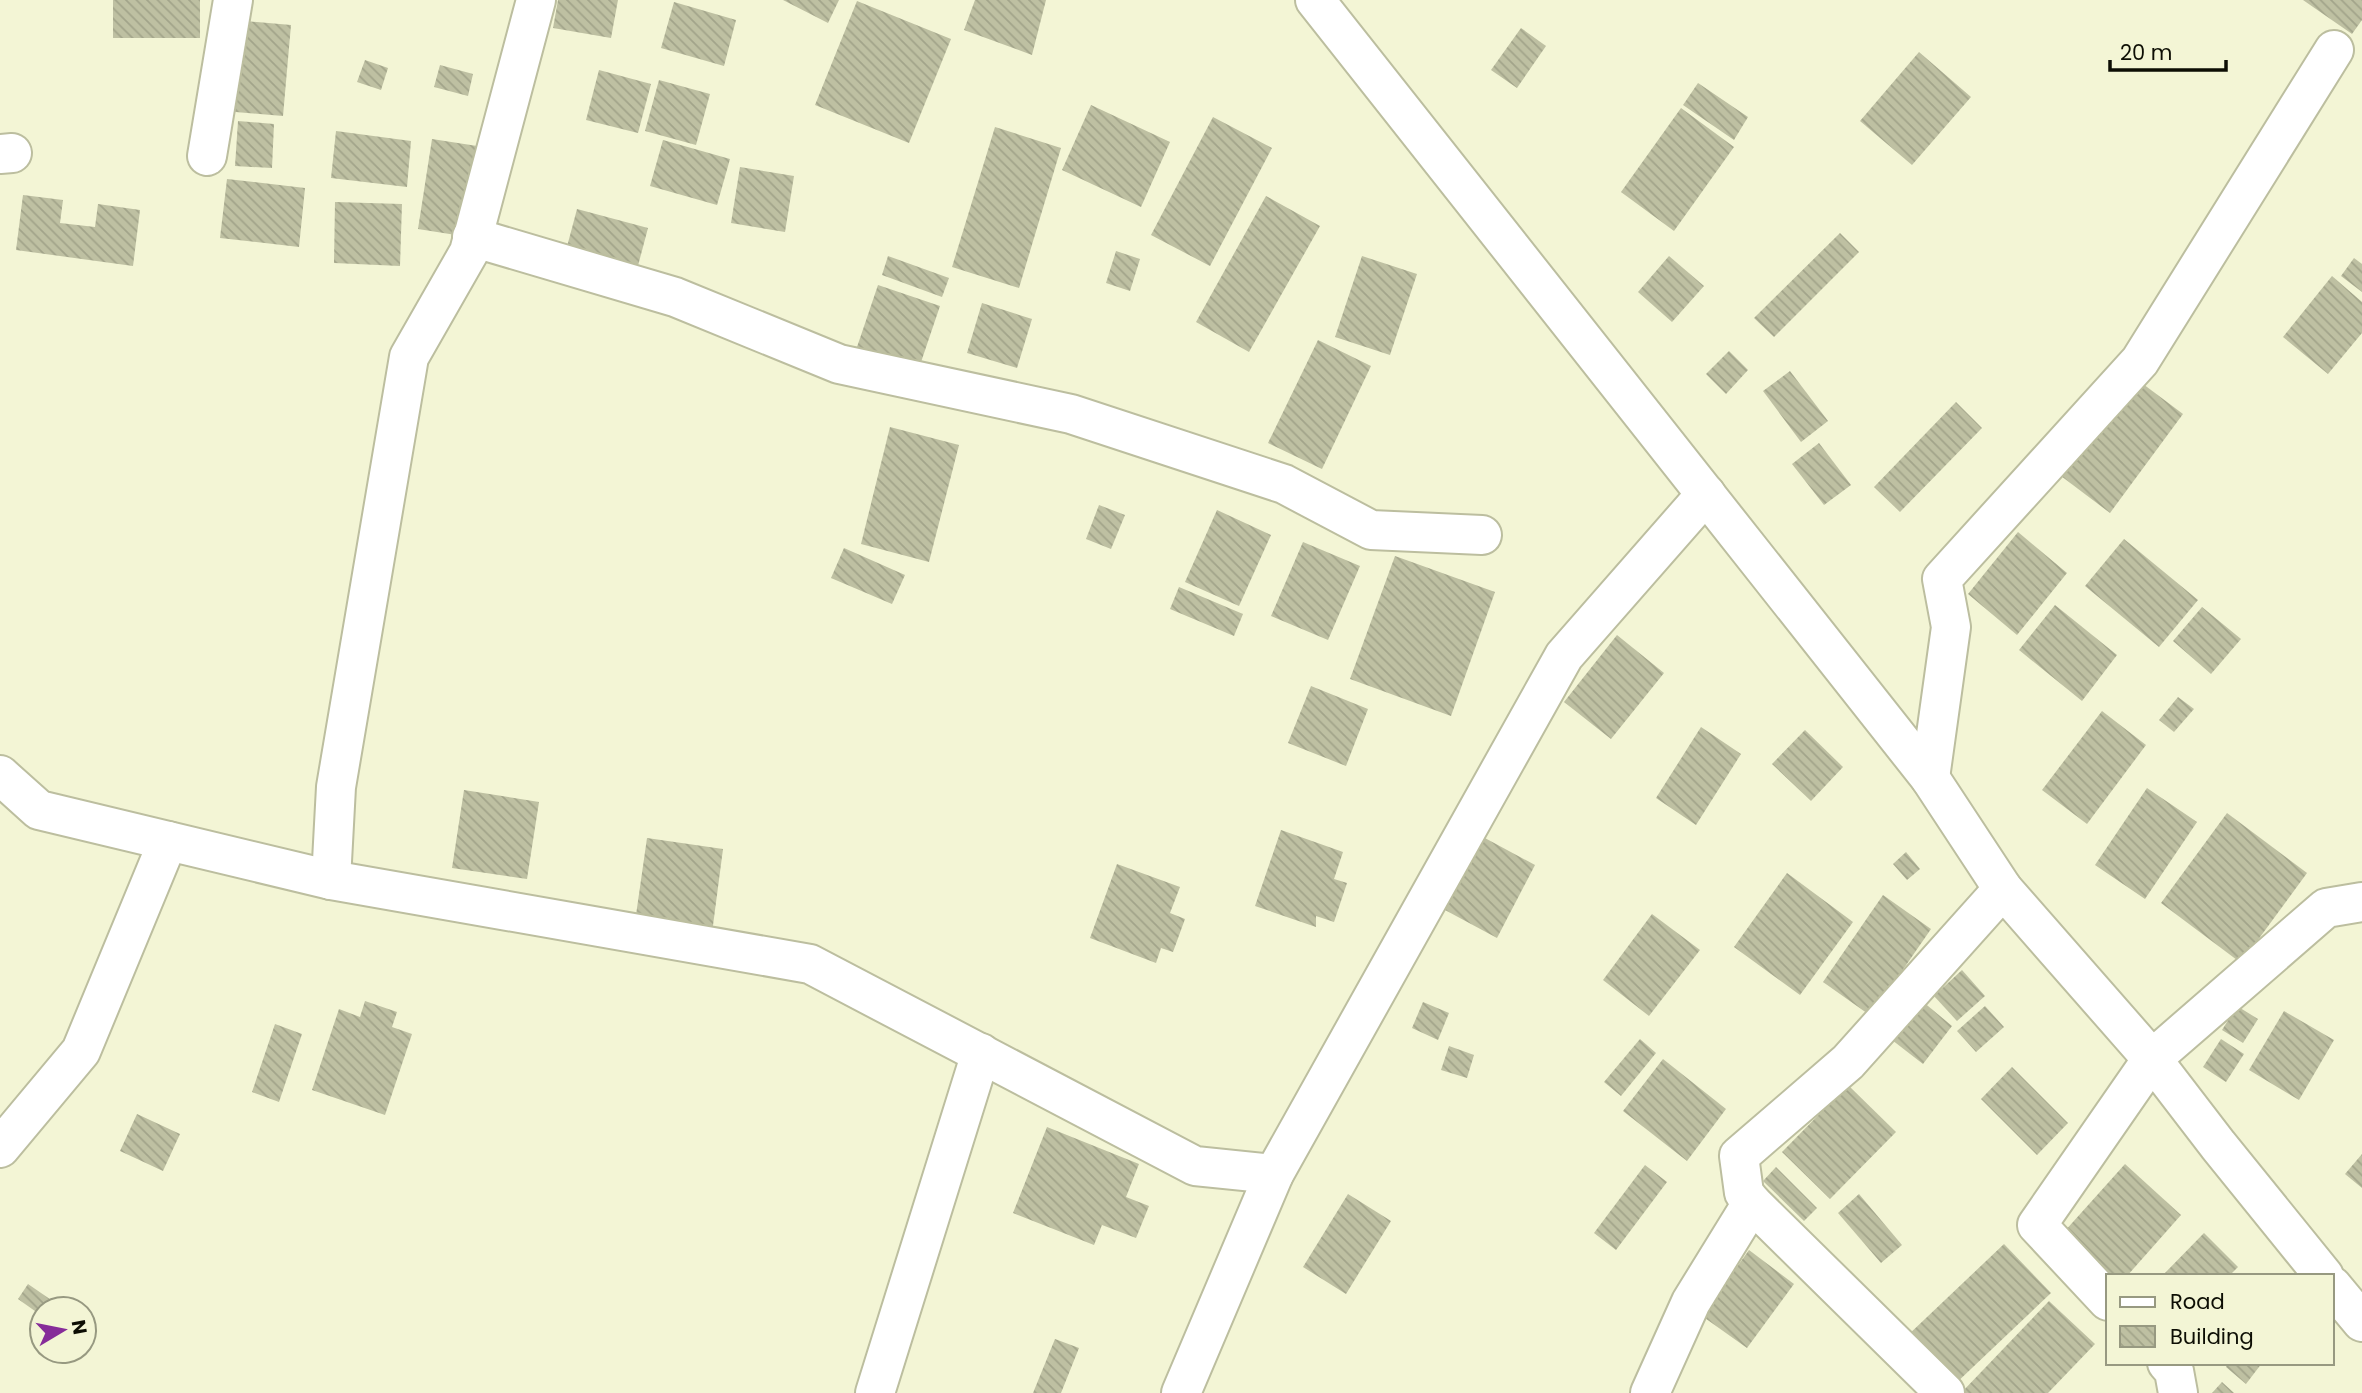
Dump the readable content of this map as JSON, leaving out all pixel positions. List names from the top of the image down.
{
  "legend": ["Road", "Building"],
  "scale_bar": "20 m",
  "north": "right"
}
